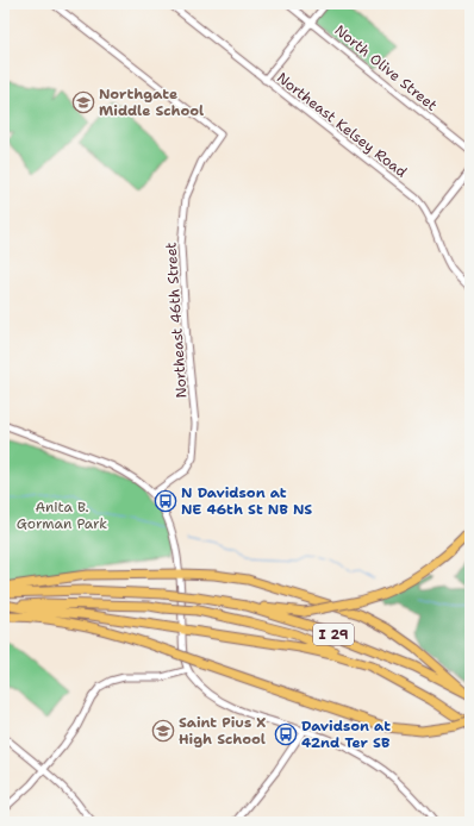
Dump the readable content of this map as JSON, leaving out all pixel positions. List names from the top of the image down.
{
  "streets": {
    "highway": ["I 29"],
    "street": ["North Olive Street", "Northeast Kelsey Road", "Northeast 46th Street"]
  },
  "parks": ["Anita B. Gorman Park"],
  "places": {
    "school or university": ["Northgate Middle School", "Saint Pius X High School"],
    "bus stop": ["N Davidson at NE 46th St NB NS", "Davidson at 42nd Ter SB"]
  }
}
